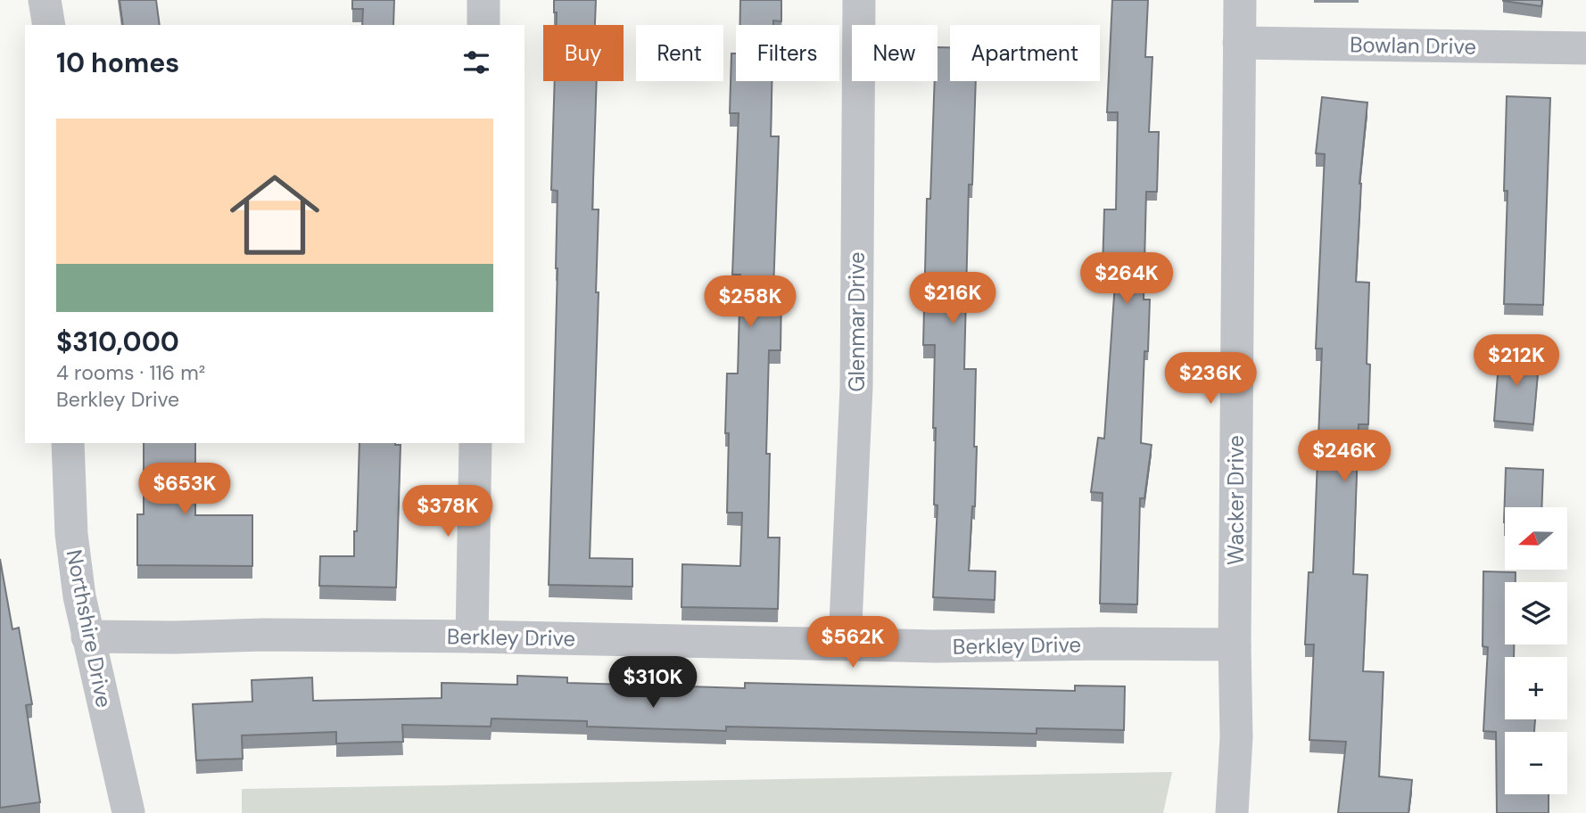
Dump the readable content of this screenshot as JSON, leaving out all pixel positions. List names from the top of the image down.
{
  "streets": {
    "street": [
      "Bowlan Drive",
      "Glenmar Drive",
      "Wacker Drive",
      "Northshire Drive",
      "Berkley Drive"
    ]
  },
  "crossings": [
    ["Bowlan Drive", "Wacker Drive"],
    ["Glenmar Drive", "Berkley Drive"],
    ["Wacker Drive", "Berkley Drive"],
    ["Northshire Drive", "Berkley Drive"]
  ],
  "north": "left",
  "page": {
    "chip": [
      "Buy",
      "Rent",
      "Filters",
      "New",
      "Apartment"
    ],
    "heading": "10 homes",
    "list": [
      {
        "name": "$310,000",
        "note": "4 rooms · 116 m² · Berkley Drive"
      }
    ],
    "price": [
      "$264K",
      "$216K",
      "$258K",
      "$212K",
      "$236K",
      "$246K",
      "$653K",
      "$378K",
      "$562K",
      "$310K"
    ],
    "map_buttons": ["+", "−"]
  }
}
